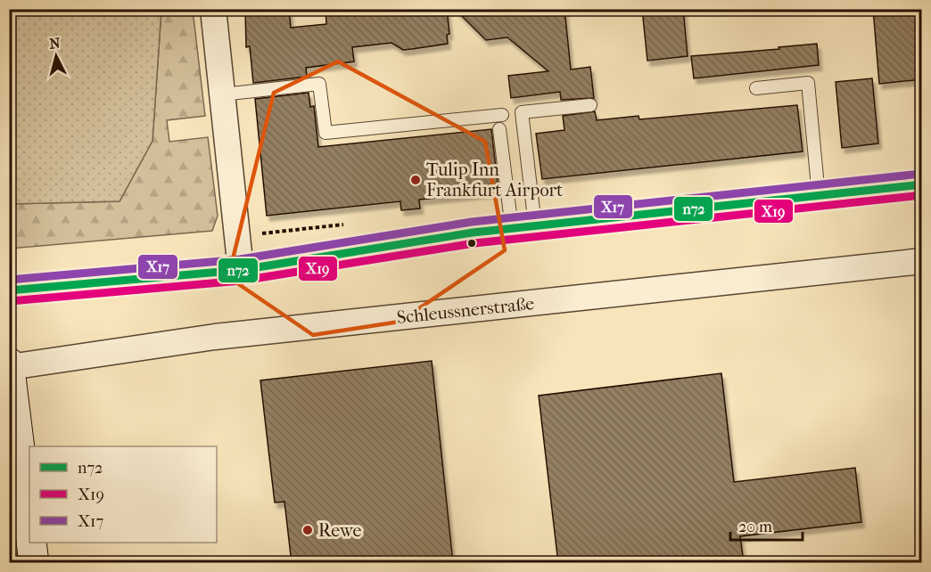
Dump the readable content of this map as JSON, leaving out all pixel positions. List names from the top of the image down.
{
  "streets": {
    "street": ["Schleussnerstraße"]
  },
  "places": ["Tulip Inn Frankfurt Airport", "Rewe"],
  "lines": ["transit line X17", "transit line n72", "transit line X19"],
  "legend": ["n72", "X19", "X17"],
  "scale_bar": "20 m",
  "north": "top"
}
